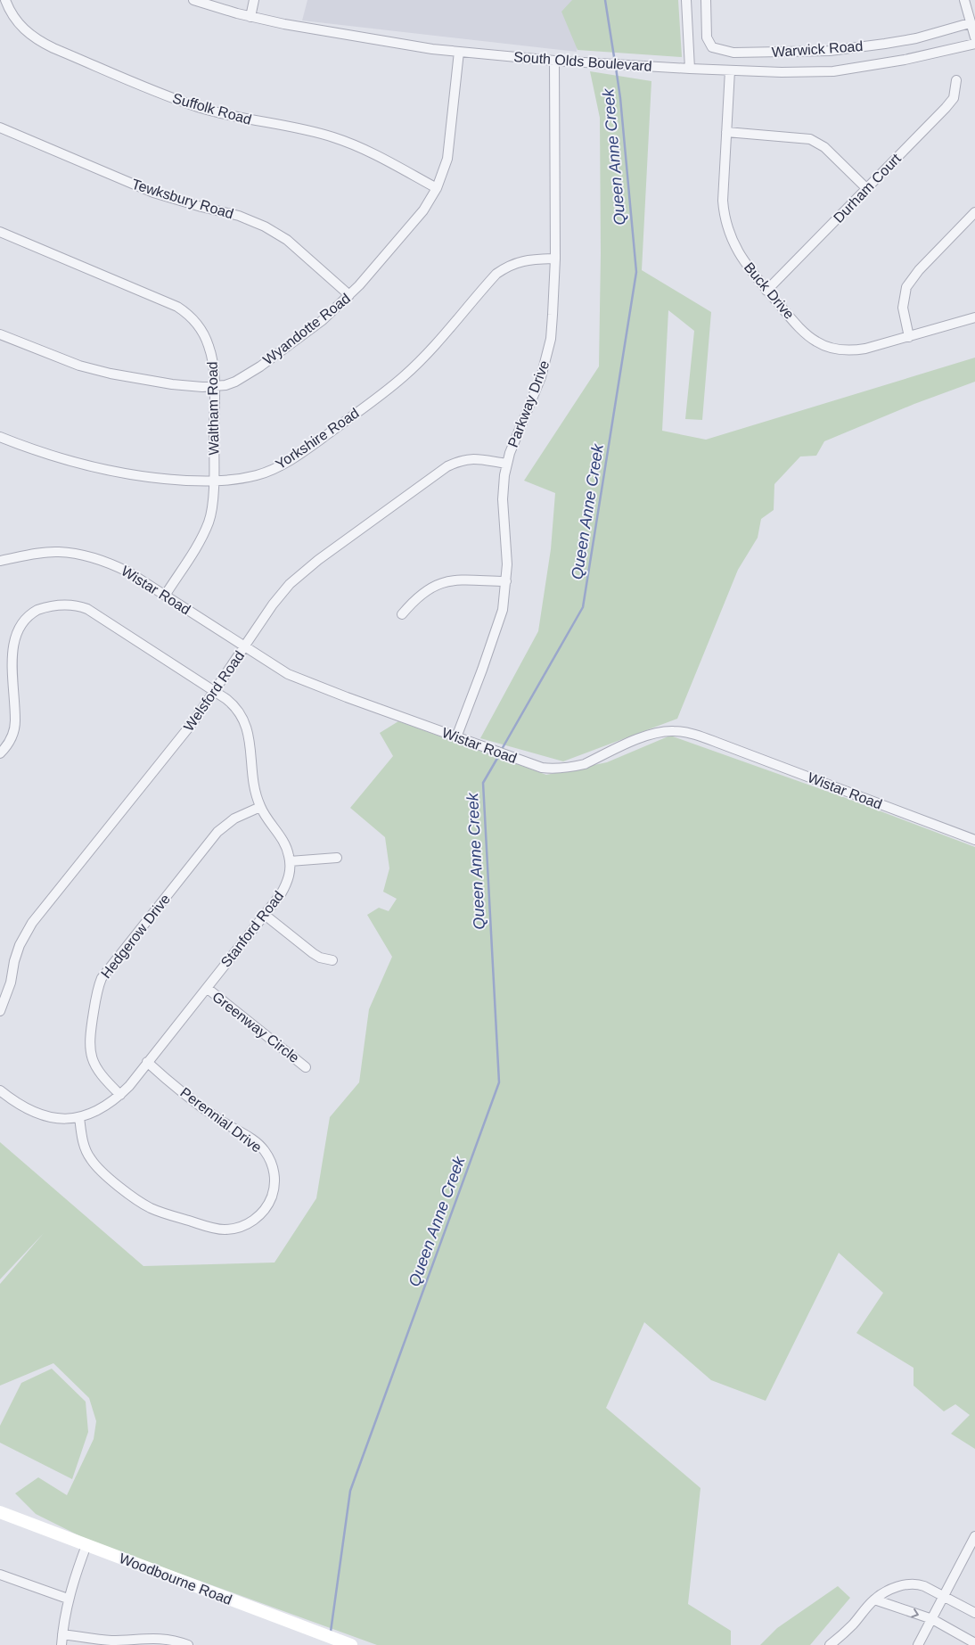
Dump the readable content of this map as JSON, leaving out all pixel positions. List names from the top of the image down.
{
  "streets": {
    "main road": ["Woodbourne Road"],
    "street": [
      "Warwick Road",
      "South Olds Boulevard",
      "Suffolk Road",
      "Durham Court",
      "Tewksbury Road",
      "Buck Drive",
      "Wyandotte Road",
      "Parkway Drive",
      "Waltham Road",
      "Yorkshire Road",
      "Wistar Road",
      "Welsford Road",
      "Stanford Road",
      "Hedgerow Drive",
      "Greenway Circle",
      "Perennial Drive"
    ]
  },
  "crossings": [
    ["South Olds Boulevard", "Buck Drive"],
    ["South Olds Boulevard", "Wyandotte Road"],
    ["South Olds Boulevard", "Parkway Drive"],
    ["Suffolk Road", "Wyandotte Road"],
    ["Durham Court", "Buck Drive"],
    ["Tewksbury Road", "Wyandotte Road"],
    ["Wyandotte Road", "Waltham Road"],
    ["Parkway Drive", "Yorkshire Road"],
    ["Parkway Drive", "Wistar Road"],
    ["Parkway Drive", "Welsford Road"],
    ["Waltham Road", "Yorkshire Road"],
    ["Waltham Road", "Wistar Road"],
    ["Wistar Road", "Welsford Road"],
    ["Welsford Road", "Stanford Road"],
    ["Stanford Road", "Hedgerow Drive"],
    ["Stanford Road", "Greenway Circle"],
    ["Stanford Road", "Perennial Drive"]
  ],
  "water": ["Queen Anne Creek"]
}
